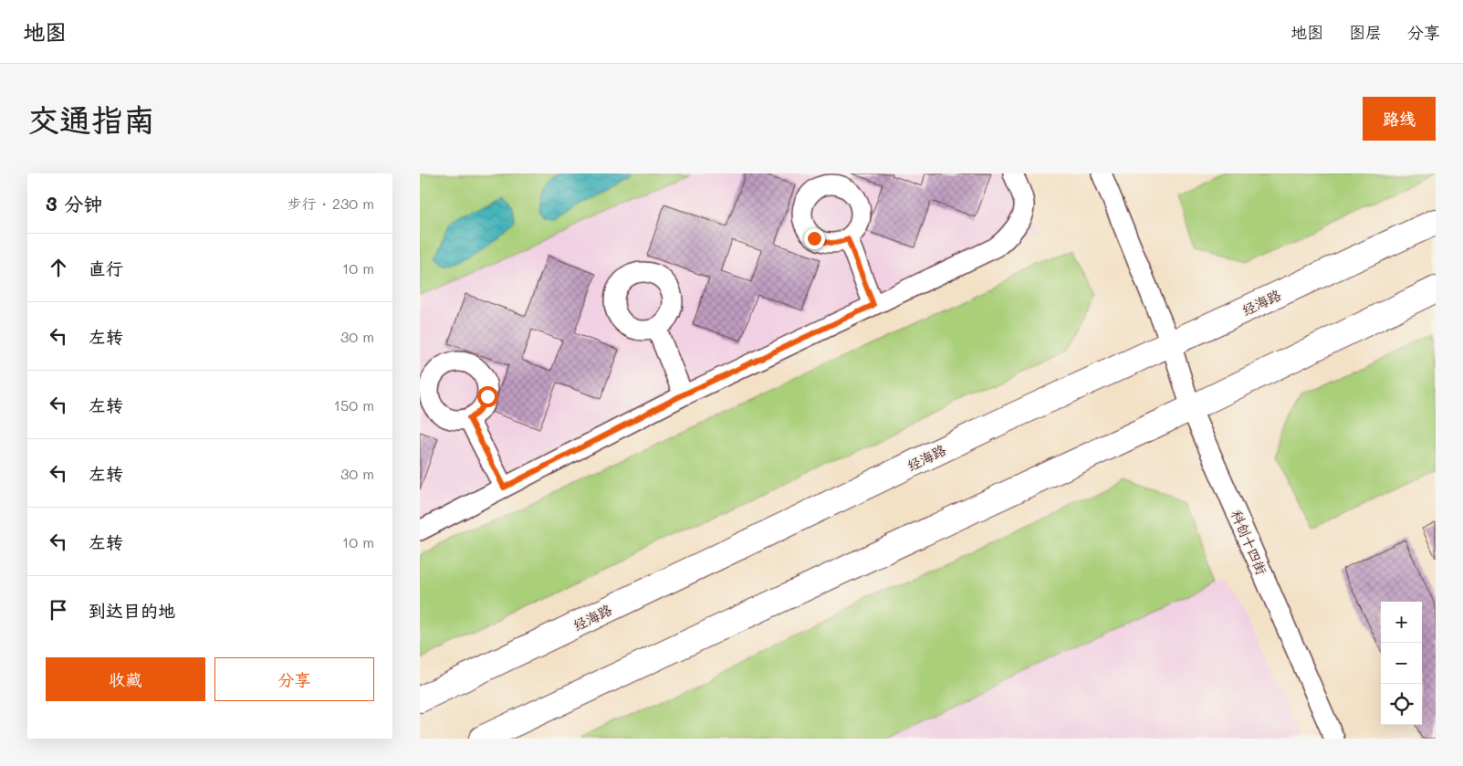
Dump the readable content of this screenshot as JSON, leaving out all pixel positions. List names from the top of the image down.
{
  "streets": {
    "main road": ["经海路"],
    "street": ["科创十四街"]
  },
  "crossings": [
    ["经海路", "科创十四街"]
  ],
  "page": {
    "header": "地图",
    "nav": ["地图", "图层", "分享"],
    "buttons": [
      "路线",
      ["收藏", "分享"]
    ],
    "title": "交通指南",
    "heading": ["3 分钟", "步行 · 230 m"],
    "list": [
      ["直行", "10 m"],
      ["左转", "30 m"],
      ["左转", "150 m"],
      ["左转", "30 m"],
      ["左转", "10 m"],
      "到达目的地"
    ],
    "map_buttons": ["+", "−"]
  }
}
